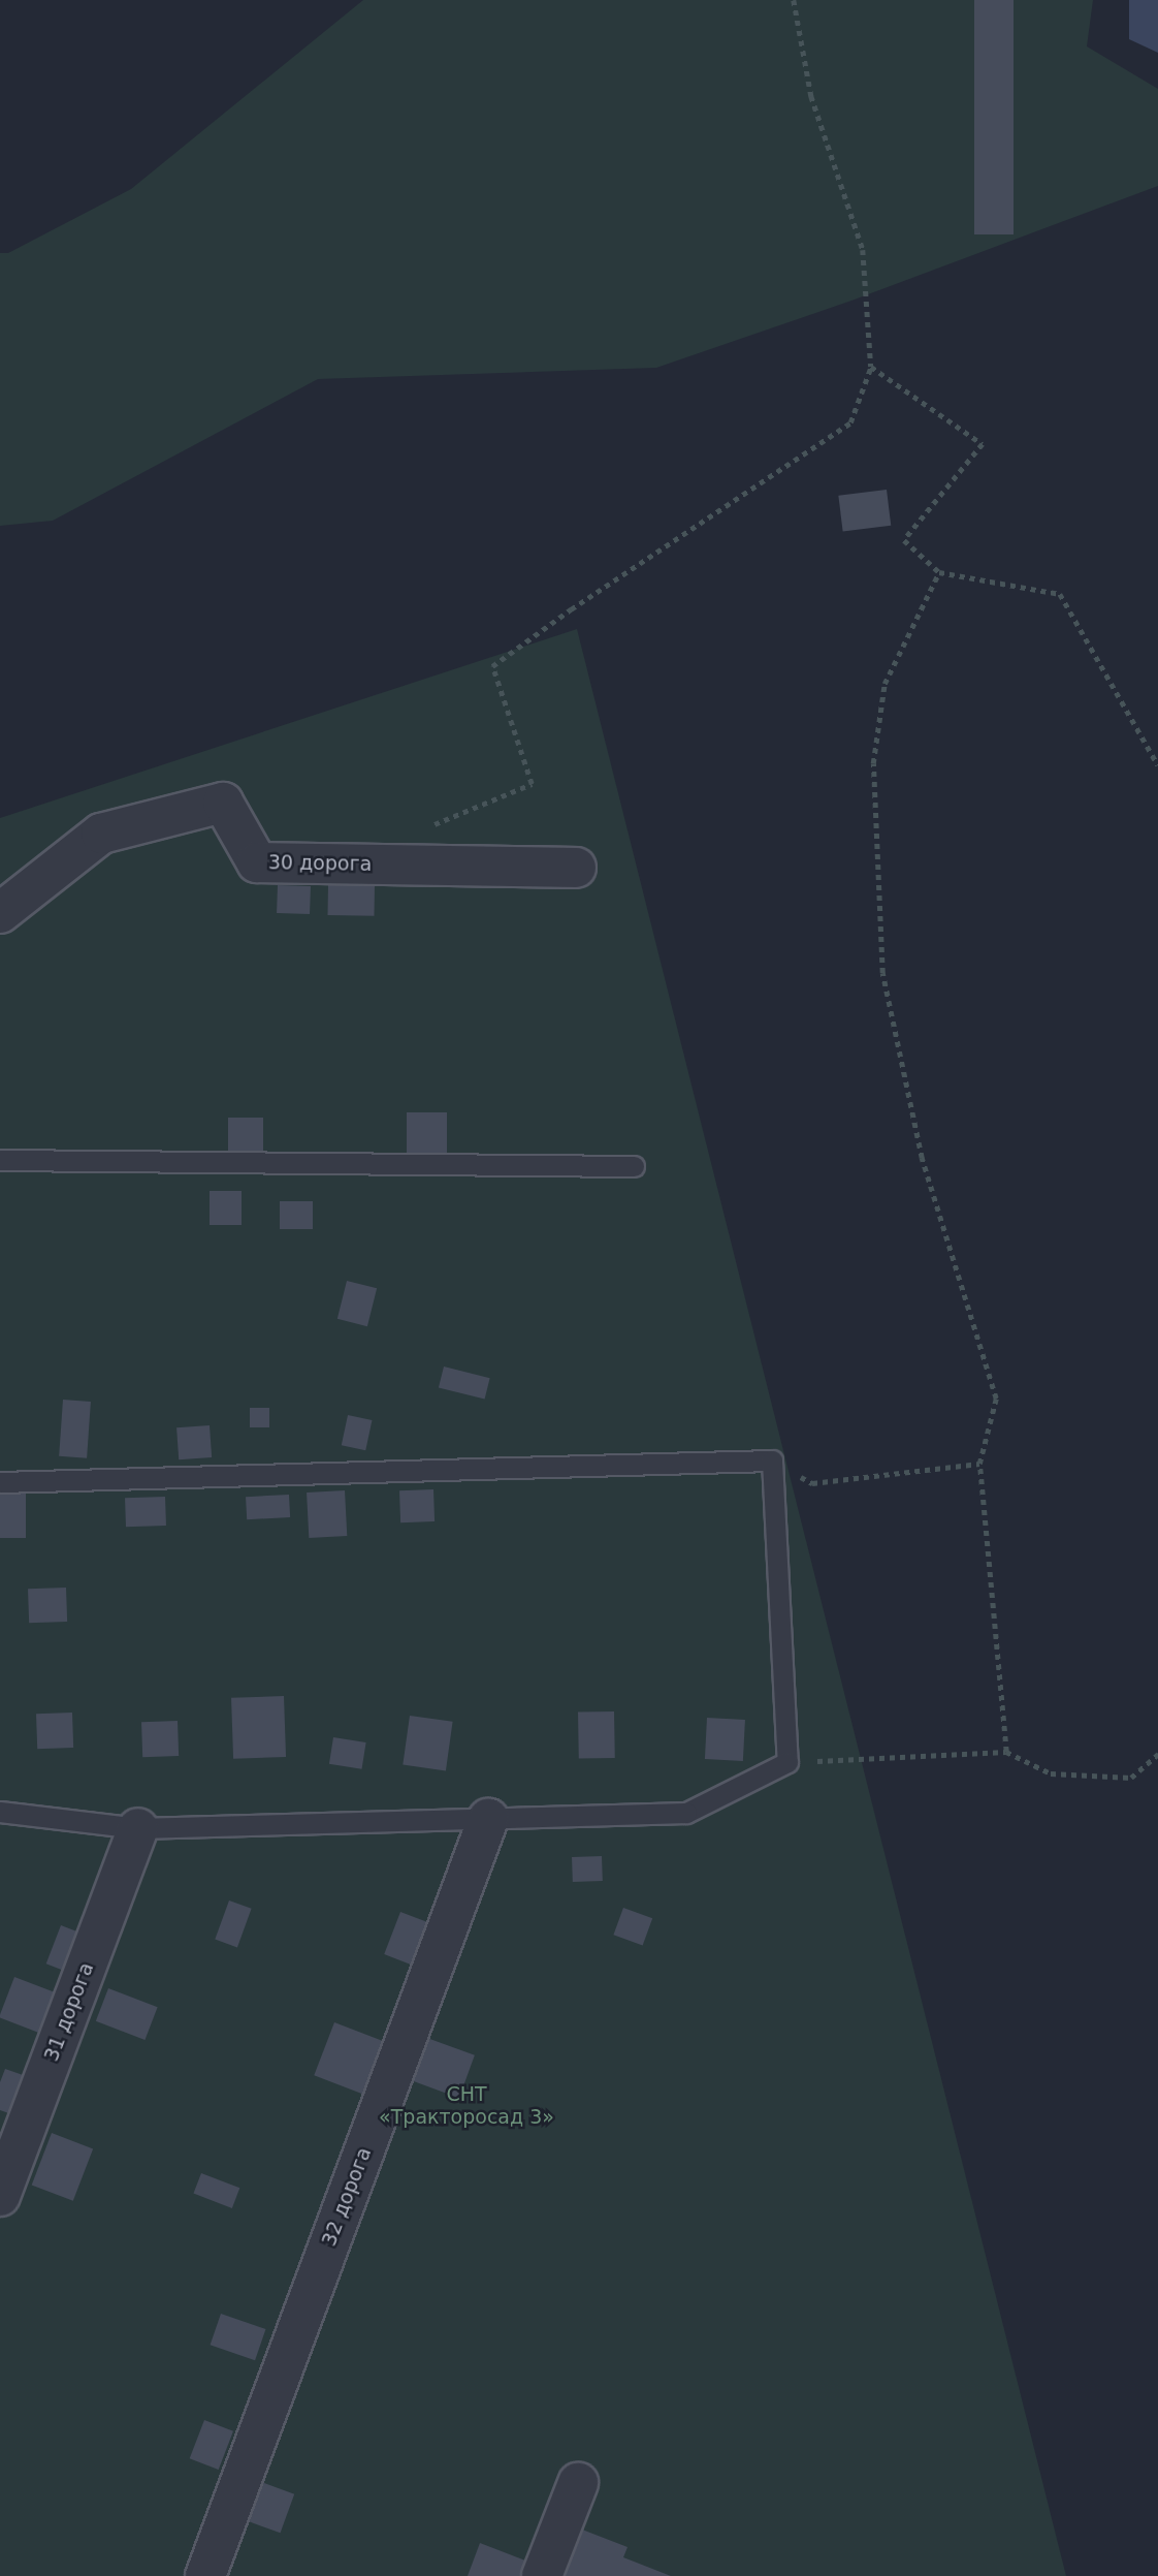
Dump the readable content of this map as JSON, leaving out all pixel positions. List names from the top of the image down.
{
  "streets": {
    "street": ["30 дорога", "31 дорога", "32 дорога"]
  },
  "parks": ["СНТ «Тракторосад 3»"]
}
